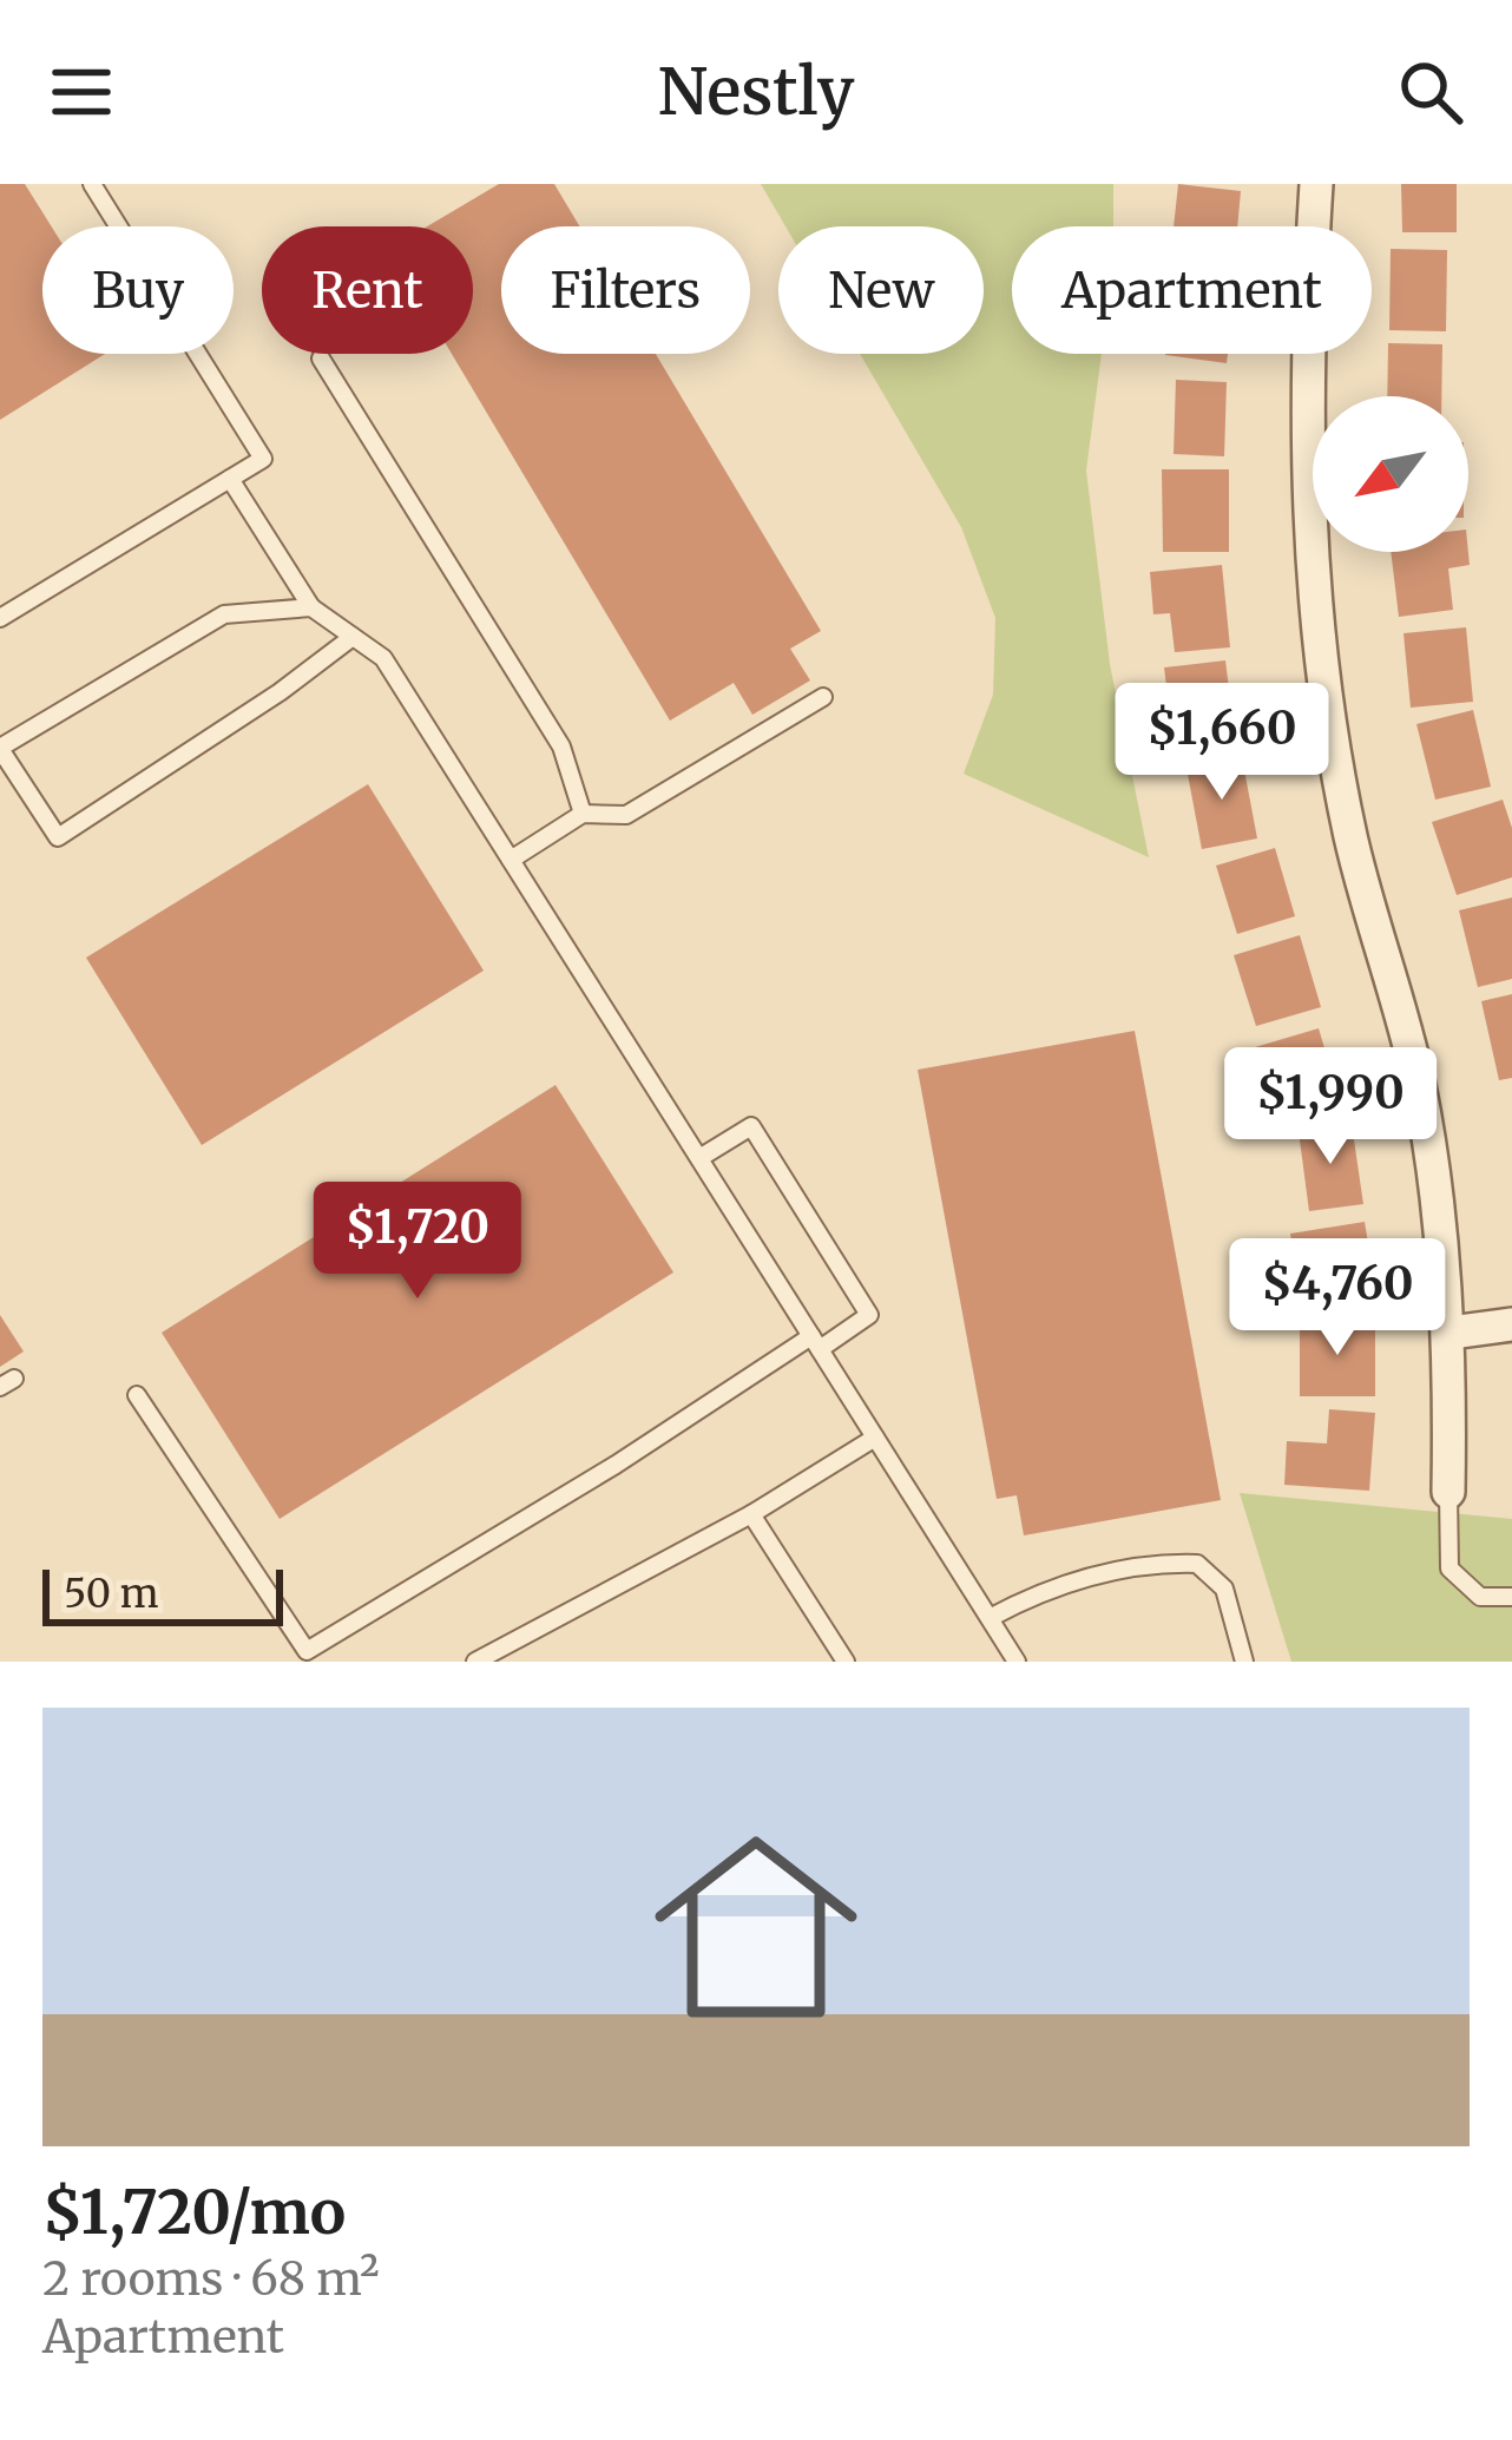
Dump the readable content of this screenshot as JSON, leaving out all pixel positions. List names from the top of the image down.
{
  "scale_bar": "50 m",
  "north": "bottom left",
  "page": {
    "header": "Nestly",
    "chip": [
      "Buy",
      "Rent",
      "Filters",
      "New",
      "Apartment"
    ],
    "price": [
      "$1,660",
      "$1,990",
      "$1,720",
      "$4,760"
    ],
    "scale": "50 m",
    "list": [
      {
        "name": "$1,720/mo",
        "note": "2 rooms · 68 m² · Apartment"
      }
    ]
  }
}
